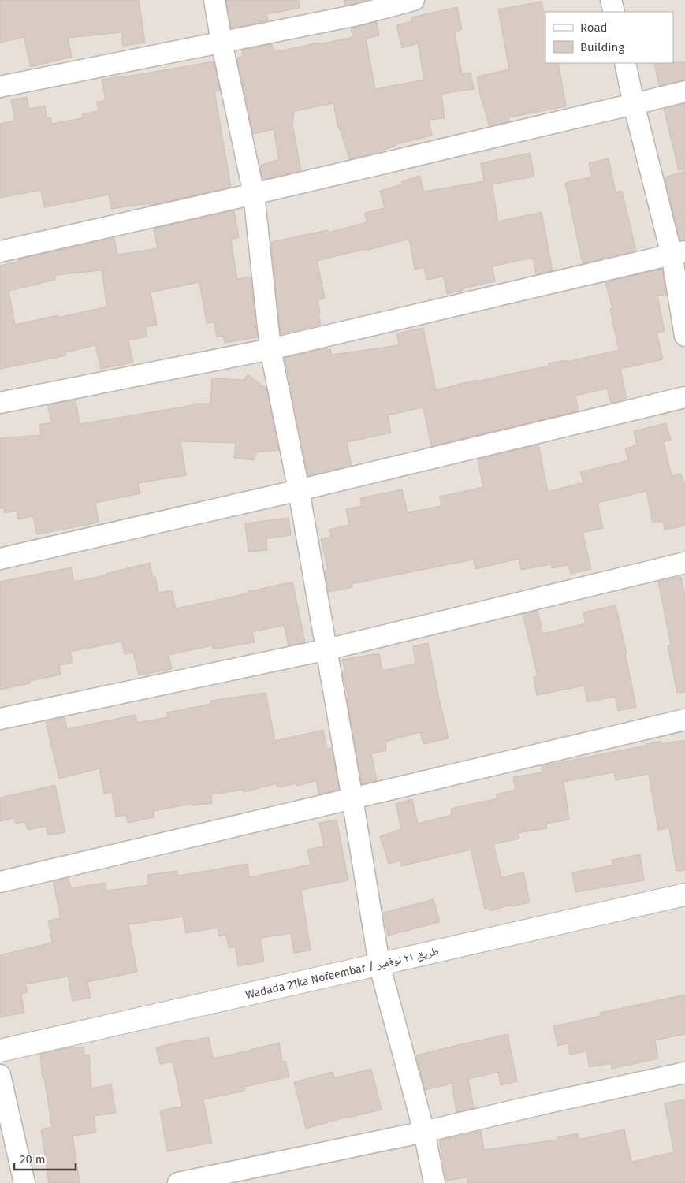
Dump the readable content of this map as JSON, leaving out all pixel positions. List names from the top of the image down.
{
  "streets": {
    "street": ["Wadada 21ka Nofeembar / طريق ٢١ نوفمبر"]
  },
  "legend": ["Road", "Building"],
  "scale_bar": "20 m"
}
